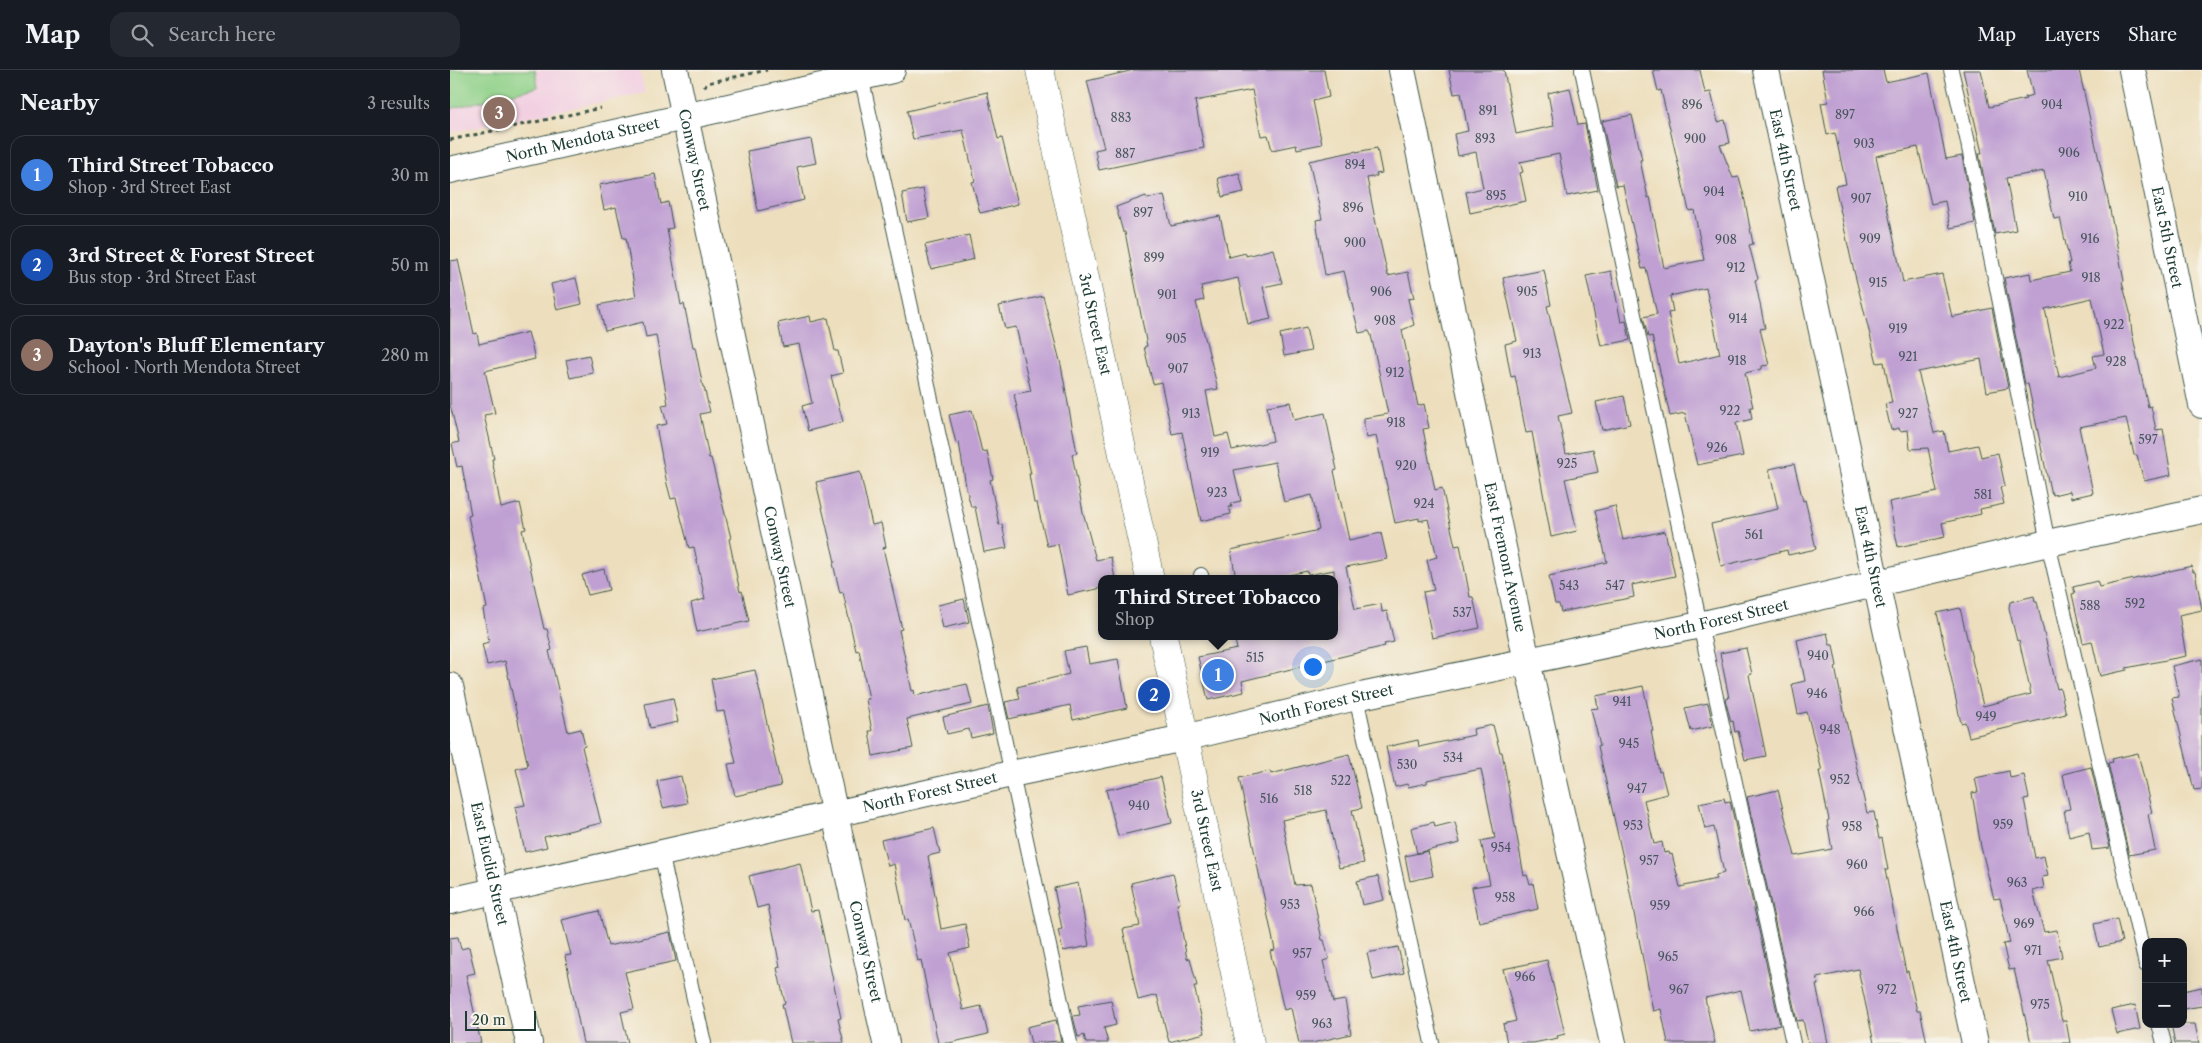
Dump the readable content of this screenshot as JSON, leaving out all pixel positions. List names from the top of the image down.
{
  "streets": {
    "street": [
      "North Mendota Street",
      "Conway Street",
      "East 4th Street",
      "East 5th Street",
      "3rd Street East",
      "East Fremont Avenue",
      "North Forest Street",
      "East Euclid Street"
    ]
  },
  "crossings": [
    ["North Mendota Street", "Conway Street"],
    ["Conway Street", "North Forest Street"],
    ["East 4th Street", "North Forest Street"],
    ["3rd Street East", "North Forest Street"],
    ["East Fremont Avenue", "North Forest Street"],
    ["North Forest Street", "East Euclid Street"]
  ],
  "house_numbers": [
    "896",
    "904",
    "891",
    "897",
    "883",
    "893",
    "900",
    "903",
    "906",
    "887",
    "894",
    "904",
    "895",
    "910",
    "907",
    "896",
    "897",
    "909",
    "916",
    "908",
    "900",
    "899",
    "912",
    "918",
    "915",
    "906",
    "905",
    "901",
    "914",
    "908",
    "922",
    "919",
    "905",
    "913",
    "921",
    "918",
    "928",
    "907",
    "912",
    "922",
    "913",
    "927",
    "918",
    "597",
    "926",
    "919",
    "925",
    "920",
    "923",
    "581",
    "924",
    "561",
    "543",
    "547",
    "592",
    "588",
    "537",
    "940",
    "515",
    "946",
    "941",
    "949",
    "948",
    "945",
    "534",
    "530",
    "952",
    "522",
    "947",
    "518",
    "516",
    "940",
    "959",
    "953",
    "958",
    "954",
    "957",
    "960",
    "963",
    "958",
    "953",
    "959",
    "966",
    "969",
    "971",
    "957",
    "965",
    "966",
    "967",
    "972",
    "959",
    "975",
    "963"
  ],
  "scale_bar": "20 m",
  "page": {
    "header": "Map",
    "search": "Search here",
    "nav": ["Map", "Layers", "Share"],
    "heading": ["Nearby", "3 results"],
    "pins": ["3", "1", "2"],
    "list": [
      {
        "mark": "1",
        "name": "Third Street Tobacco",
        "note": "Shop · 3rd Street East",
        "value": "30 m"
      },
      {
        "mark": "2",
        "name": "3rd Street & Forest Street",
        "note": "Bus stop · 3rd Street East",
        "value": "50 m"
      },
      {
        "mark": "3",
        "name": "Dayton's Bluff Elementary",
        "note": "School · North Mendota Street",
        "value": "280 m"
      }
    ],
    "popup": ["Third Street Tobacco", "Shop"],
    "map_buttons": ["+", "−"],
    "scale": "20 m"
  }
}
